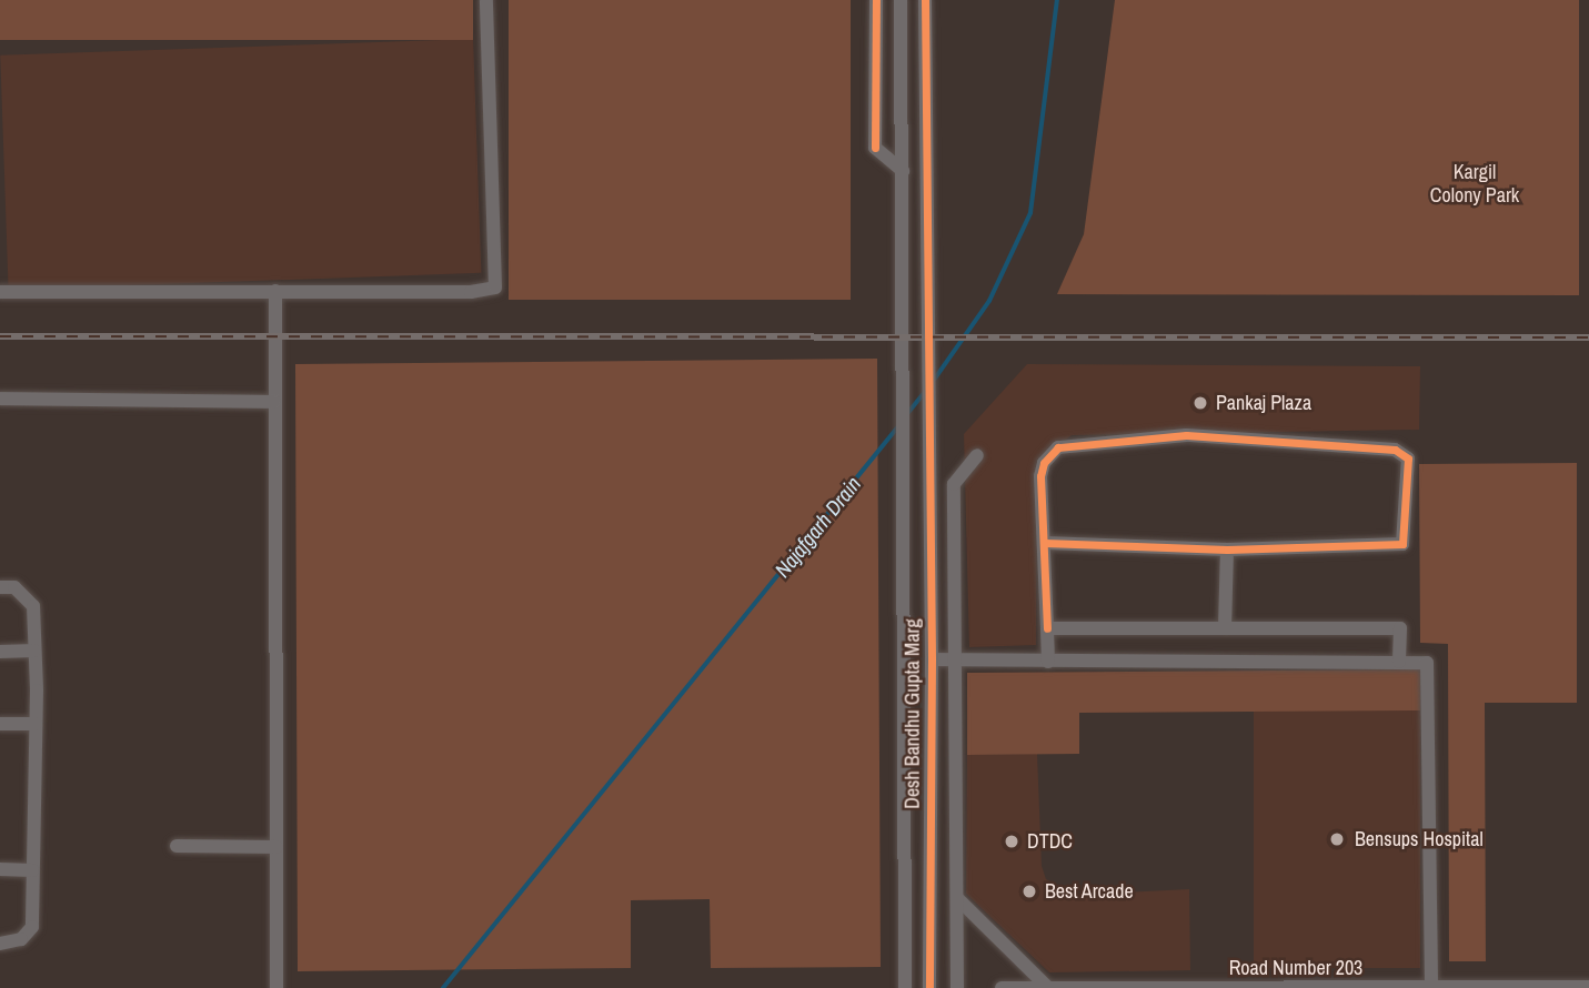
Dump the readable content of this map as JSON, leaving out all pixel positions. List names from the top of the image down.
{
  "streets": {
    "street": ["Desh Bandhu Gupta Marg", "Road Number 203"]
  },
  "water": ["Najafgarh Drain"],
  "parks": ["Kargil Colony Park"],
  "places": [
    "Pankaj Plaza",
    "Bensups Hospital",
    "DTDC",
    "Best Arcade"
  ]
}
